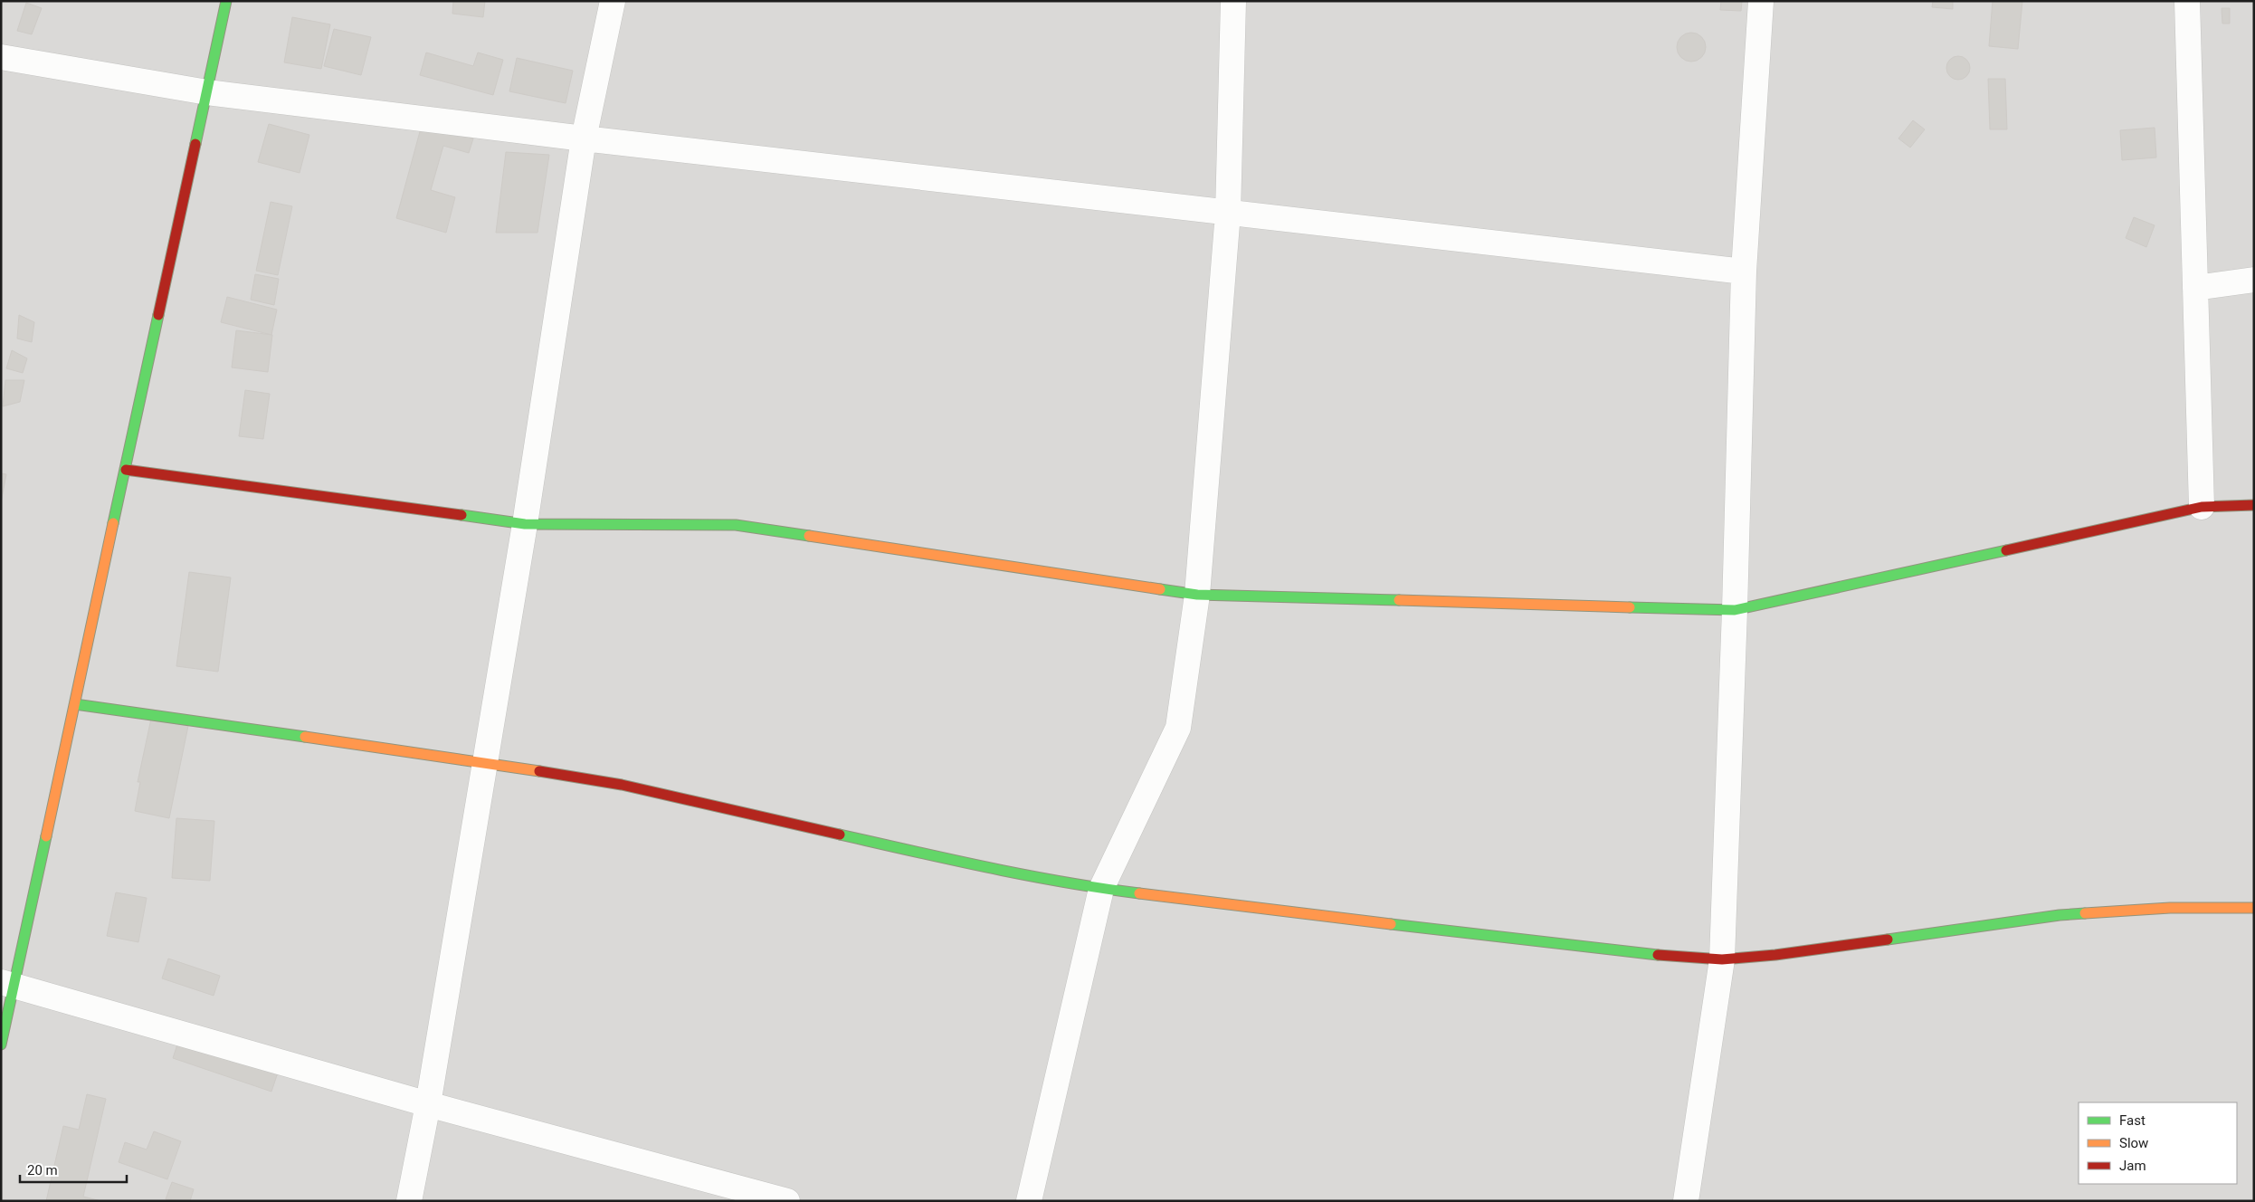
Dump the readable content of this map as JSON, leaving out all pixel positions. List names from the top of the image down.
{
  "legend": ["Fast", "Slow", "Jam"],
  "scale_bar": "20 m"
}
